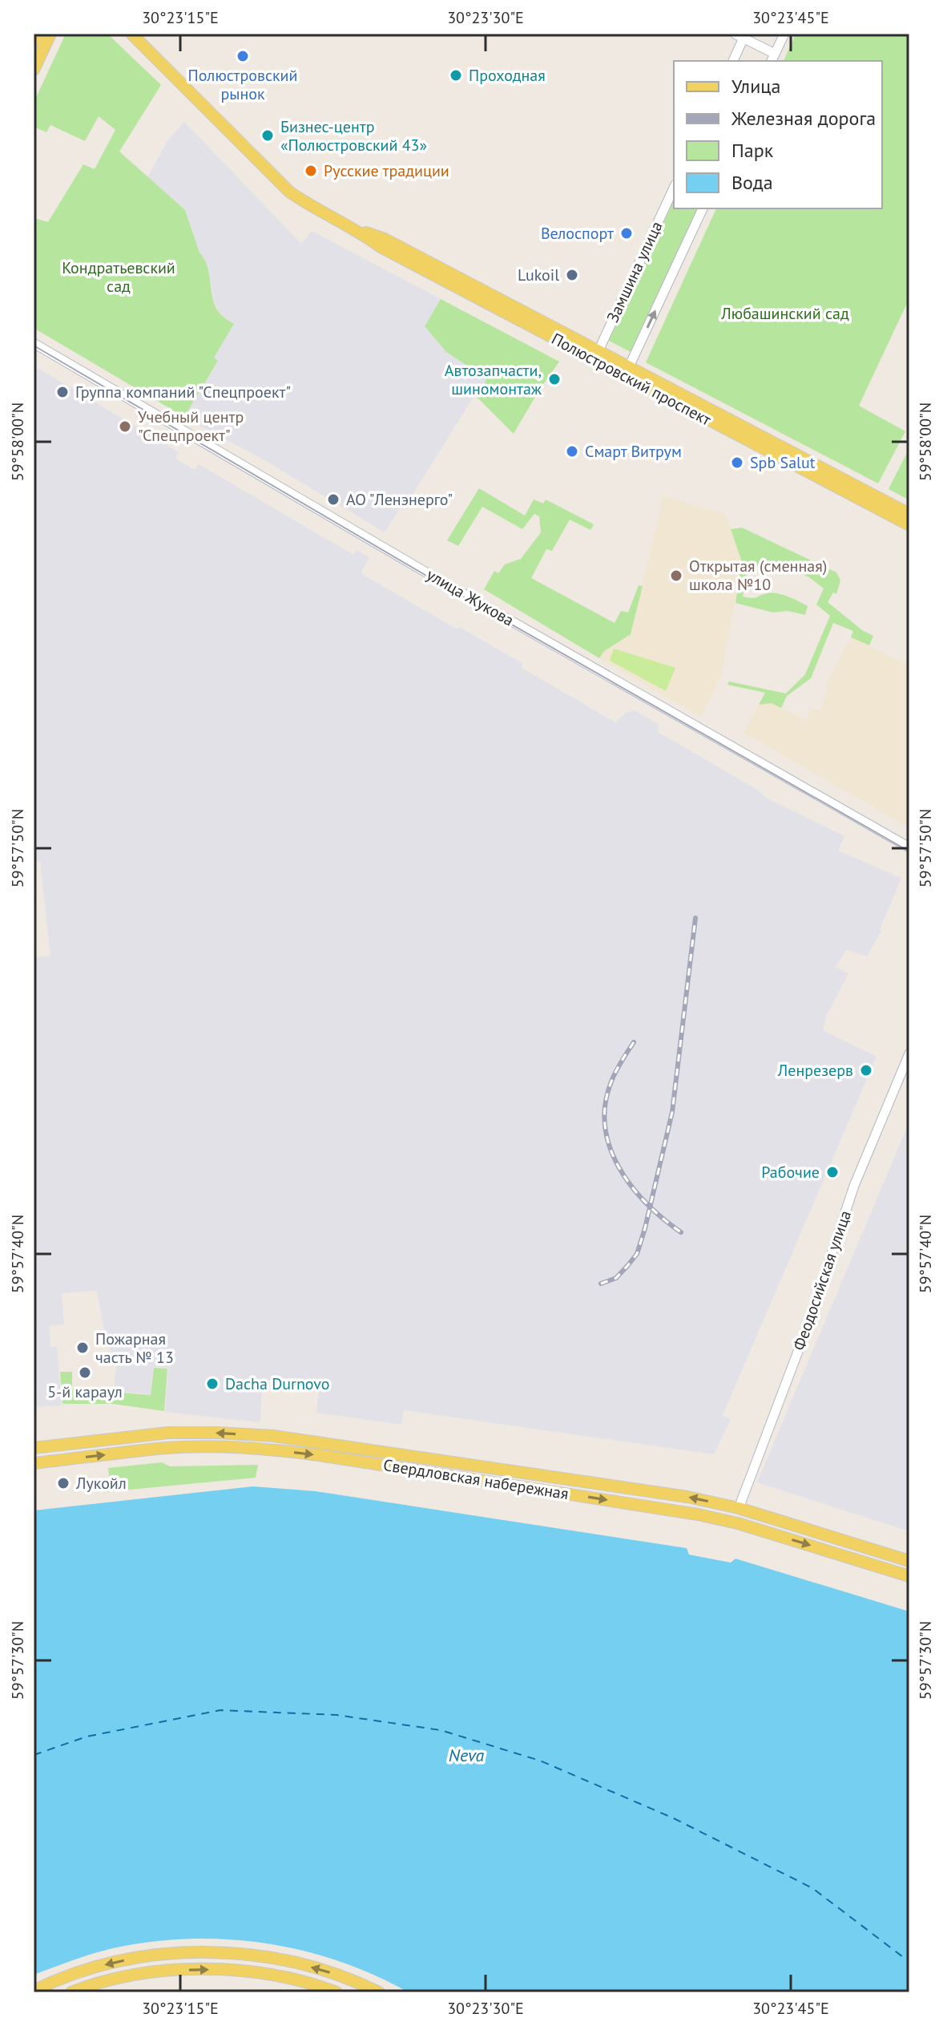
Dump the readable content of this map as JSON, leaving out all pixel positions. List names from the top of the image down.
{
  "streets": {
    "main road": ["Полюстровский проспект", "Свердловская набережная"],
    "street": ["Замшина улица", "улица Жукова", "Феодосийская улица"]
  },
  "crossings": [
    ["Замшина улица", "Полюстровский проспект"],
    ["Феодосийская улица", "Свердловская набережная"]
  ],
  "water": ["Neva"],
  "parks": ["Кондратьевский сад", "Любашинский сад"],
  "places": [
    "Полюстровский рынок",
    "Проходная",
    "Бизнес-центр «Полюстровский 43»",
    "Русские традиции",
    "Велоспорт",
    "Lukoil",
    "Автозапчасти, шиномонтаж",
    "Группа компаний \"Спецпроект\"",
    "Учебный центр \"Спецпроект\"",
    "Смарт Витрум",
    "Spb Salut",
    "АО \"Ленэнерго\"",
    "Открытая (сменная) школа №10",
    "Ленрезерв",
    "Рабочие",
    "Пожарная часть № 13",
    "5-й караул",
    "Dacha Durnovo",
    "Лукойл"
  ],
  "legend": [
    "Улица",
    "Железная дорога",
    "Парк",
    "Вода"
  ],
  "coordinates": [
    "30°23'15\"E",
    "30°23'30\"E",
    "30°23'45\"E",
    "59°58'00\"N",
    "59°57'50\"N",
    "59°57'40\"N",
    "59°57'30\"N"
  ]
}
